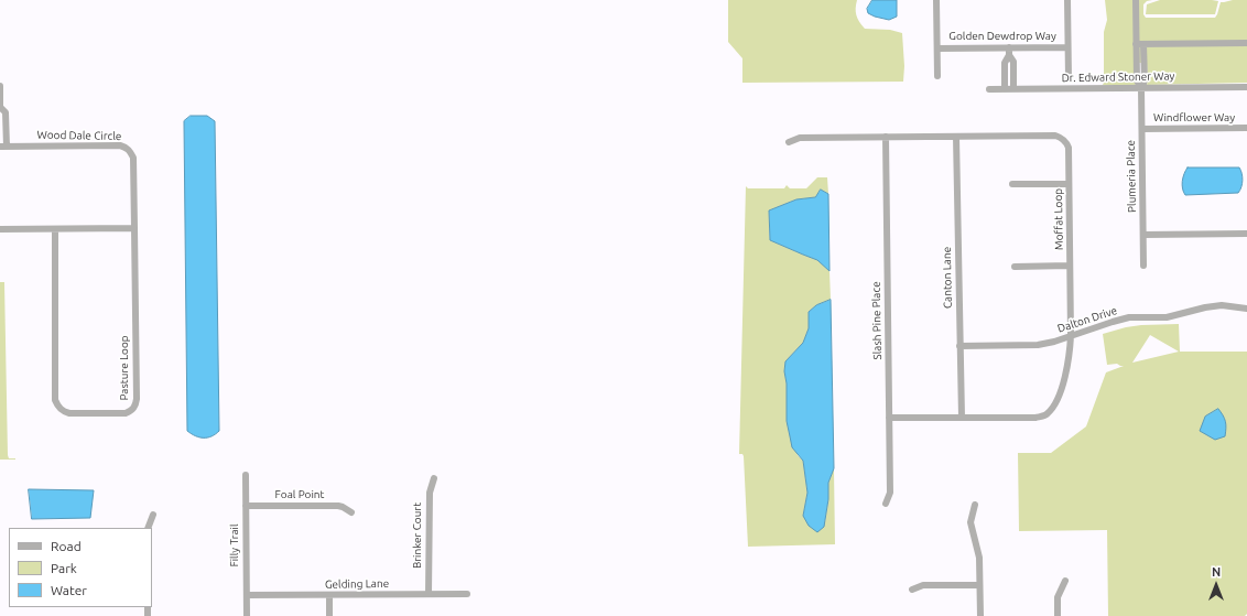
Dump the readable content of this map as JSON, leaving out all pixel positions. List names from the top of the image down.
{
  "streets": {
    "street": [
      "Golden Dewdrop Way",
      "Dr. Edward Stoner Way",
      "Windflower Way",
      "Wood Dale Circle",
      "Plumeria Place",
      "Moffat Loop",
      "Canton Lane",
      "Dalton Drive",
      "Slash Pine Place",
      "Pasture Loop",
      "Foal Point",
      "Brinker Court",
      "Filly Trail",
      "Gelding Lane"
    ]
  },
  "crossings": [
    ["Dr. Edward Stoner Way", "Plumeria Place"],
    ["Windflower Way", "Plumeria Place"],
    ["Wood Dale Circle", "Pasture Loop"],
    ["Moffat Loop", "Canton Lane"],
    ["Moffat Loop", "Dalton Drive"],
    ["Moffat Loop", "Slash Pine Place"],
    ["Canton Lane", "Dalton Drive"],
    ["Foal Point", "Filly Trail"],
    ["Brinker Court", "Gelding Lane"],
    ["Filly Trail", "Gelding Lane"]
  ],
  "legend": ["Road", "Park", "Water"],
  "north": "top"
}
